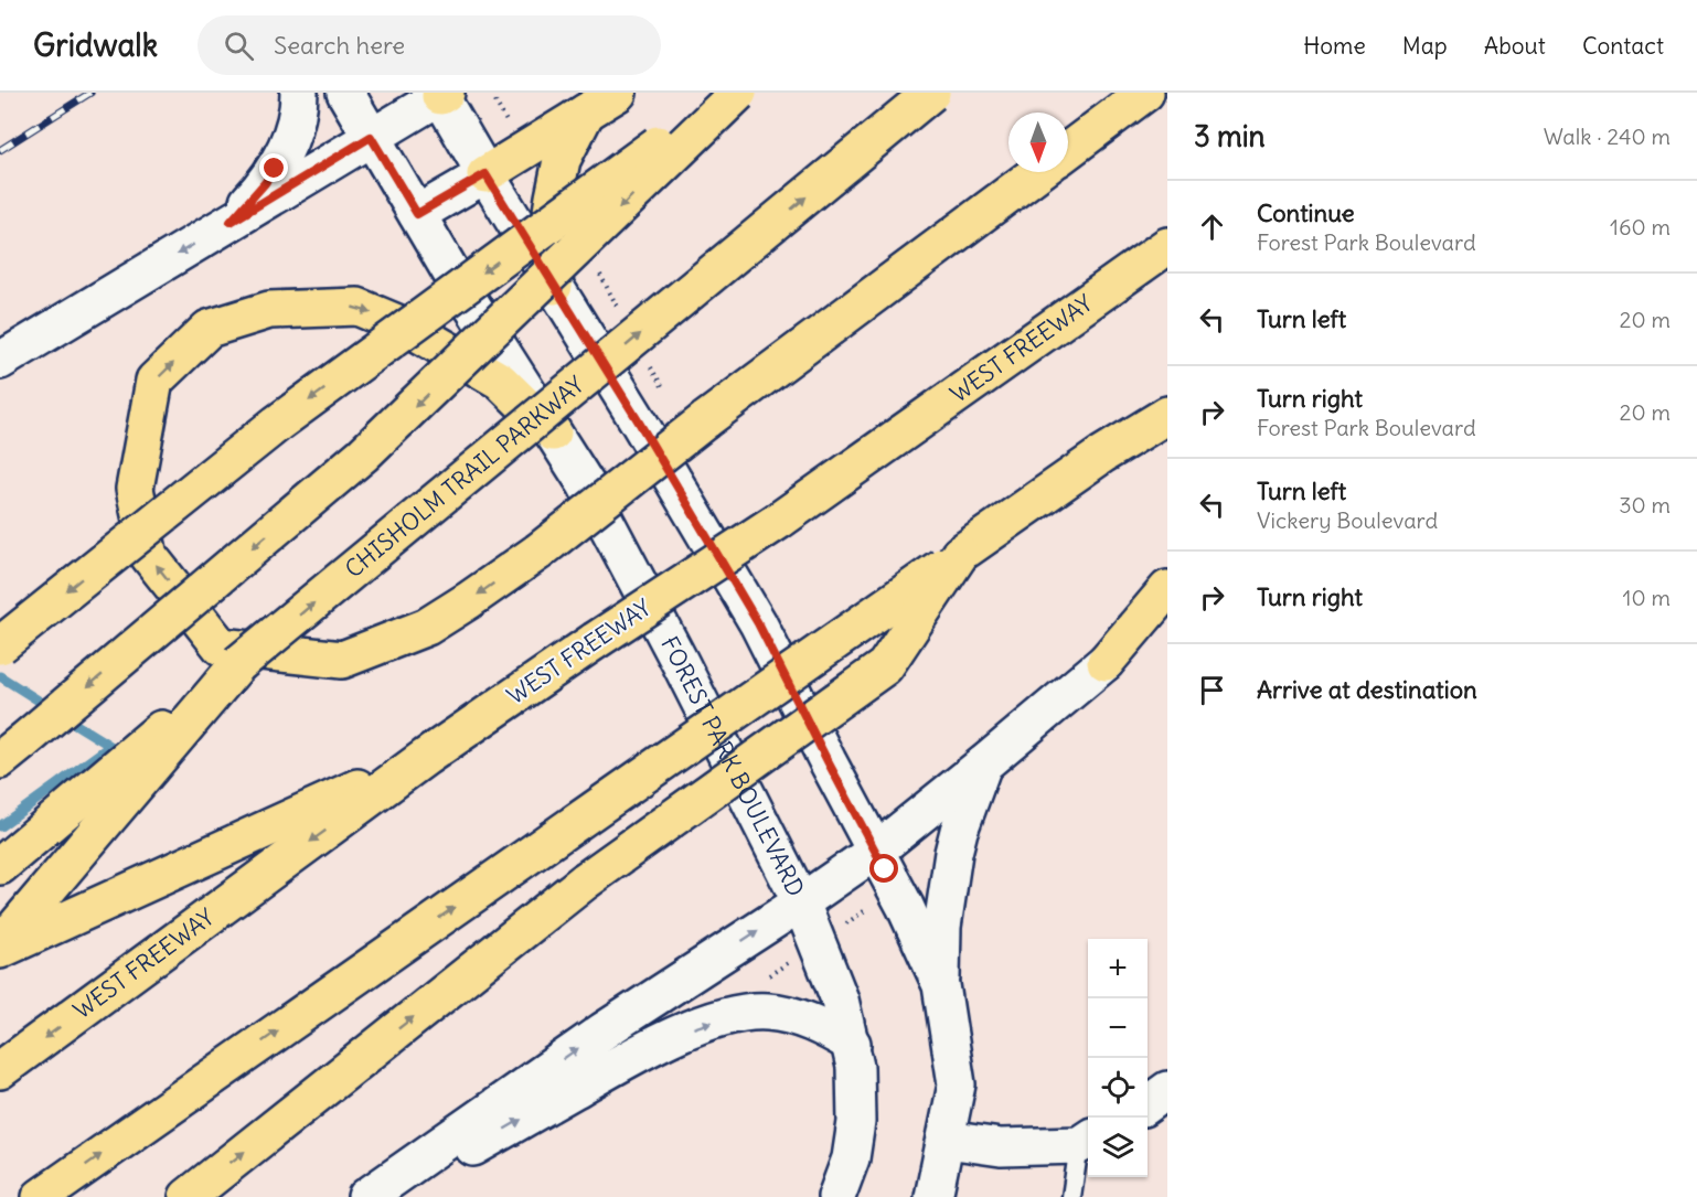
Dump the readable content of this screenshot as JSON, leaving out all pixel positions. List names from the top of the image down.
{
  "streets": {
    "highway": ["WEST FREEWAY", "CHISHOLM TRAIL PARKWAY"],
    "main road": ["FOREST PARK BOULEVARD"]
  },
  "north": "bottom",
  "page": {
    "header": "Gridwalk",
    "search": "Search here",
    "nav": [
      "Home",
      "Map",
      "About",
      "Contact"
    ],
    "heading": ["3 min", "Walk · 240 m"],
    "list": [
      ["Continue", "Forest Park Boulevard", "160 m"],
      ["Turn left", "20 m"],
      ["Turn right", "Forest Park Boulevard", "20 m"],
      ["Turn left", "Vickery Boulevard", "30 m"],
      ["Turn right", "10 m"],
      "Arrive at destination"
    ],
    "map_buttons": ["+", "−"]
  }
}
